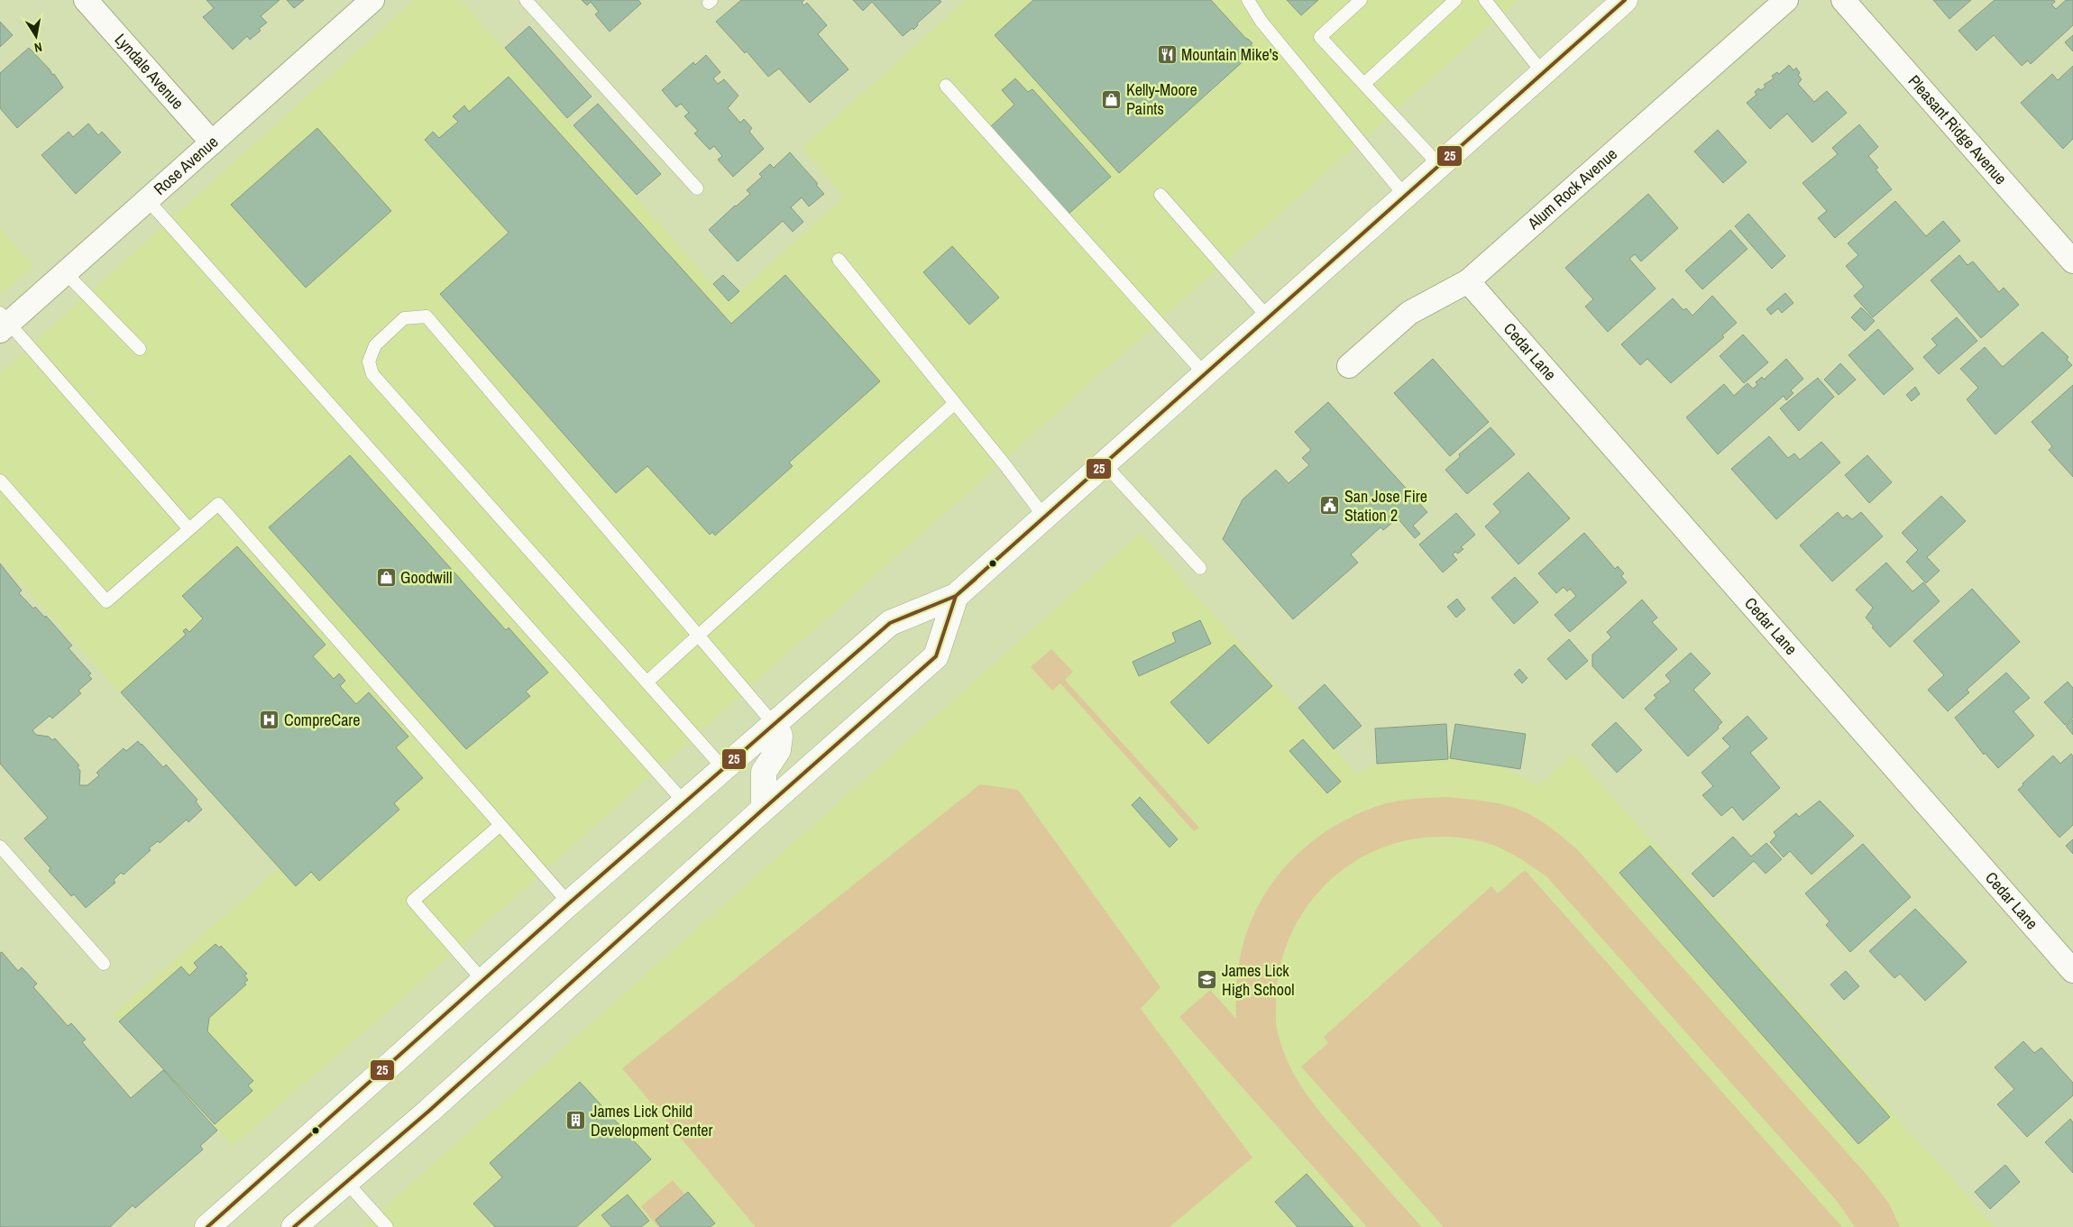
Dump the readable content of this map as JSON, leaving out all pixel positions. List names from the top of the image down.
{
  "streets": {
    "street": [
      "Lyndale Avenue",
      "Pleasant Ridge Avenue",
      "Rose Avenue",
      "Alum Rock Avenue",
      "Cedar Lane"
    ]
  },
  "crossings": [
    ["Lyndale Avenue", "Rose Avenue"],
    ["Alum Rock Avenue", "Cedar Lane"]
  ],
  "places": {
    "restaurant": ["Mountain Mike's"],
    "shop": ["Kelly-Moore Paints", "Goodwill"],
    "public building": ["San Jose Fire Station 2"],
    "hospital": ["CompreCare"],
    "school or university": ["James Lick High School"],
    "building": ["James Lick Child Development Center"]
  },
  "lines": ["transit line 25"],
  "north": "bottom"
}
